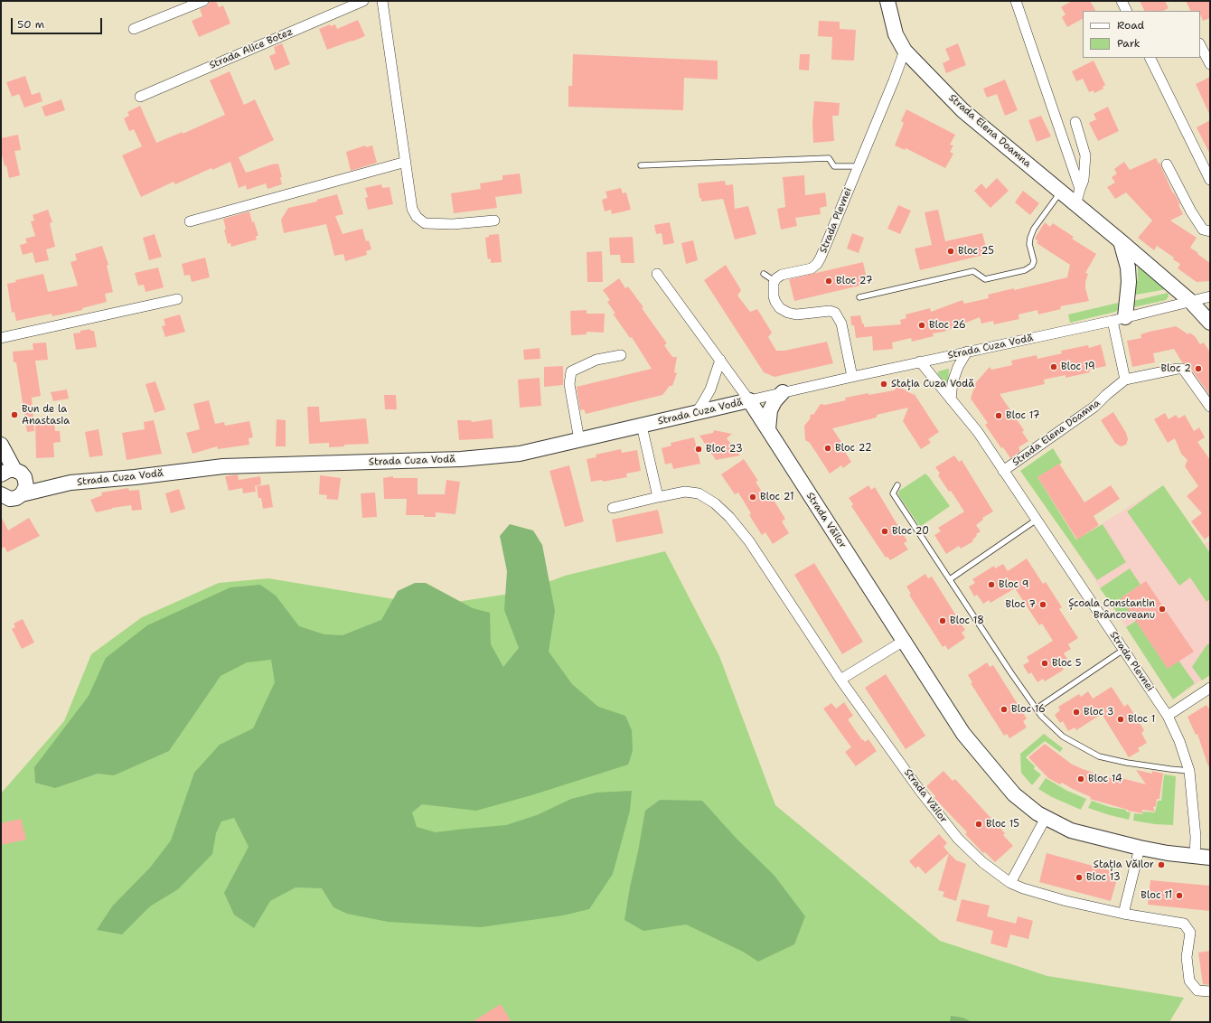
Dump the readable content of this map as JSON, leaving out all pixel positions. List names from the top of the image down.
{
  "streets": {
    "street": [
      "Strada Alice Botez",
      "Strada Elena Doamna",
      "Strada Plevnei",
      "Strada Cuza Vodă",
      "Strada Văilor"
    ]
  },
  "crossings": [
    ["Strada Elena Doamna", "Strada Plevnei"],
    ["Strada Elena Doamna", "Strada Cuza Vodă"],
    ["Strada Plevnei", "Strada Cuza Vodă"],
    ["Strada Plevnei", "Strada Văilor"],
    ["Strada Cuza Vodă", "Strada Văilor"]
  ],
  "places": [
    "Bloc 25",
    "Bloc 27",
    "Bloc 26",
    "Bloc 19",
    "Bloc 2",
    "Stația Cuza Vodă",
    "Bun de la Anastasia",
    "Bloc 17",
    "Bloc 22",
    "Bloc 23",
    "Bloc 21",
    "Bloc 20",
    "Bloc 9",
    "Bloc 7",
    "Școala Constantin Brâncoveanu",
    "Bloc 18",
    "Bloc 5",
    "Bloc 16",
    "Bloc 3",
    "Bloc 1",
    "Bloc 14",
    "Bloc 15",
    "Stația Văilor",
    "Bloc 13",
    "Bloc 11"
  ],
  "legend": ["Road", "Park"],
  "scale_bar": "50 m"
}
